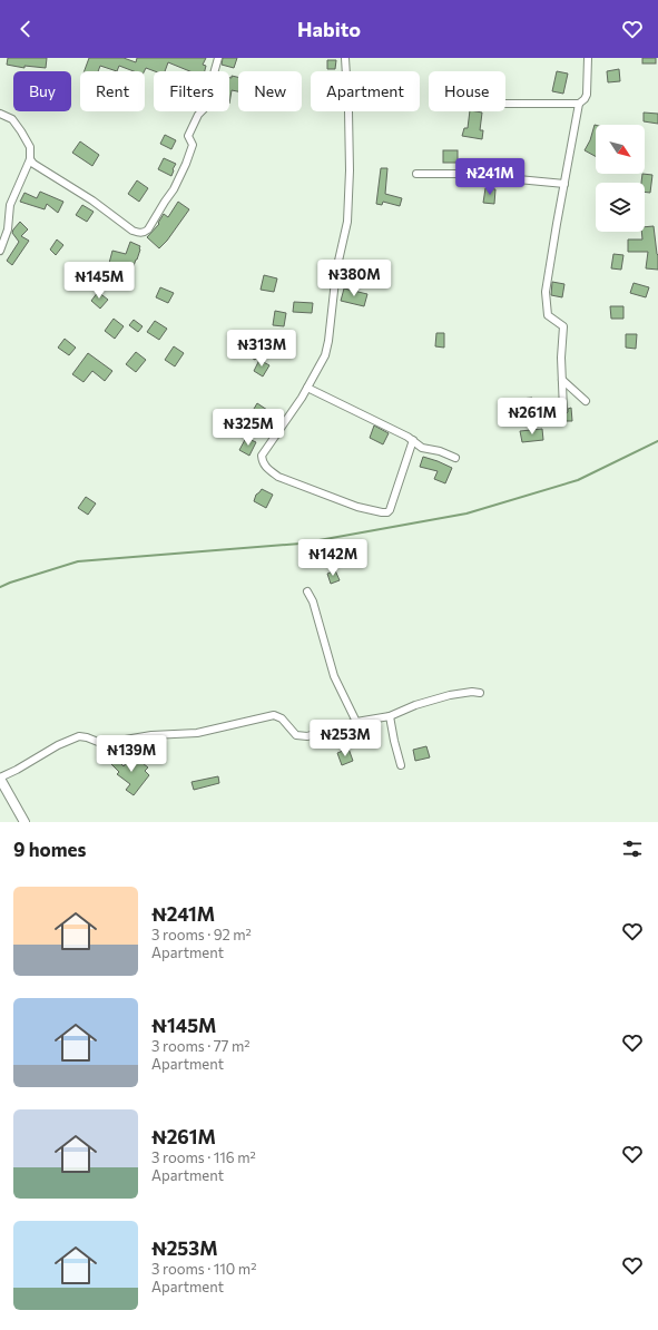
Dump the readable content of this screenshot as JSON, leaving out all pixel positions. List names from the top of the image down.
{
  "north": "bottom right",
  "page": {
    "header": "Habito",
    "chip": [
      "Buy",
      "Rent",
      "Filters",
      "New",
      "Apartment",
      "House"
    ],
    "price": [
      "₦241M",
      "₦380M",
      "₦145M",
      "₦313M",
      "₦261M",
      "₦325M",
      "₦142M",
      "₦253M",
      "₦139M"
    ],
    "heading": "9 homes",
    "list": [
      {
        "name": "₦241M",
        "note": "3 rooms · 92 m² · Apartment"
      },
      {
        "name": "₦145M",
        "note": "3 rooms · 77 m² · Apartment"
      },
      {
        "name": "₦261M",
        "note": "3 rooms · 116 m² · Apartment"
      },
      {
        "name": "₦253M",
        "note": "3 rooms · 110 m² · Apartment"
      }
    ]
  }
}
